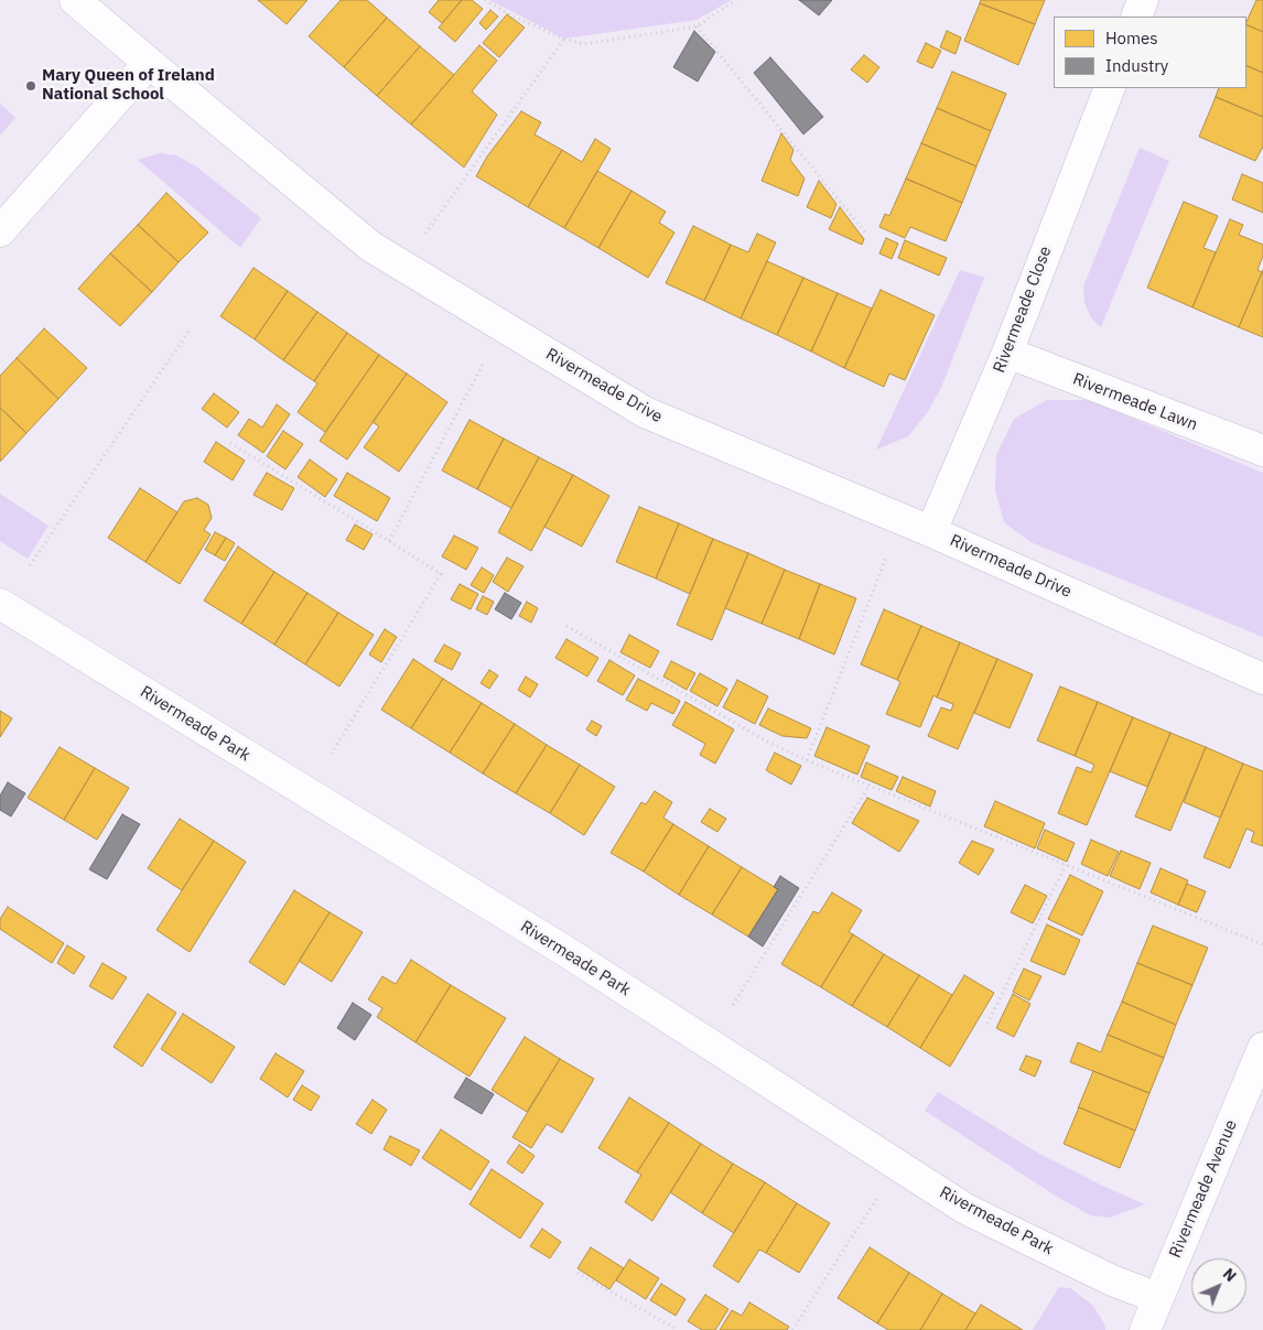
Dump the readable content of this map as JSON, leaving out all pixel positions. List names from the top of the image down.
{
  "streets": {
    "street": [
      "Rivermeade Close",
      "Rivermeade Drive",
      "Rivermeade Lawn",
      "Rivermeade Park",
      "Rivermeade Avenue"
    ]
  },
  "crossings": [
    ["Rivermeade Close", "Rivermeade Drive"],
    ["Rivermeade Close", "Rivermeade Lawn"],
    ["Rivermeade Park", "Rivermeade Avenue"]
  ],
  "places": ["Mary Queen of Ireland National School"],
  "legend": ["Homes", "Industry"],
  "north": "top right"
}
